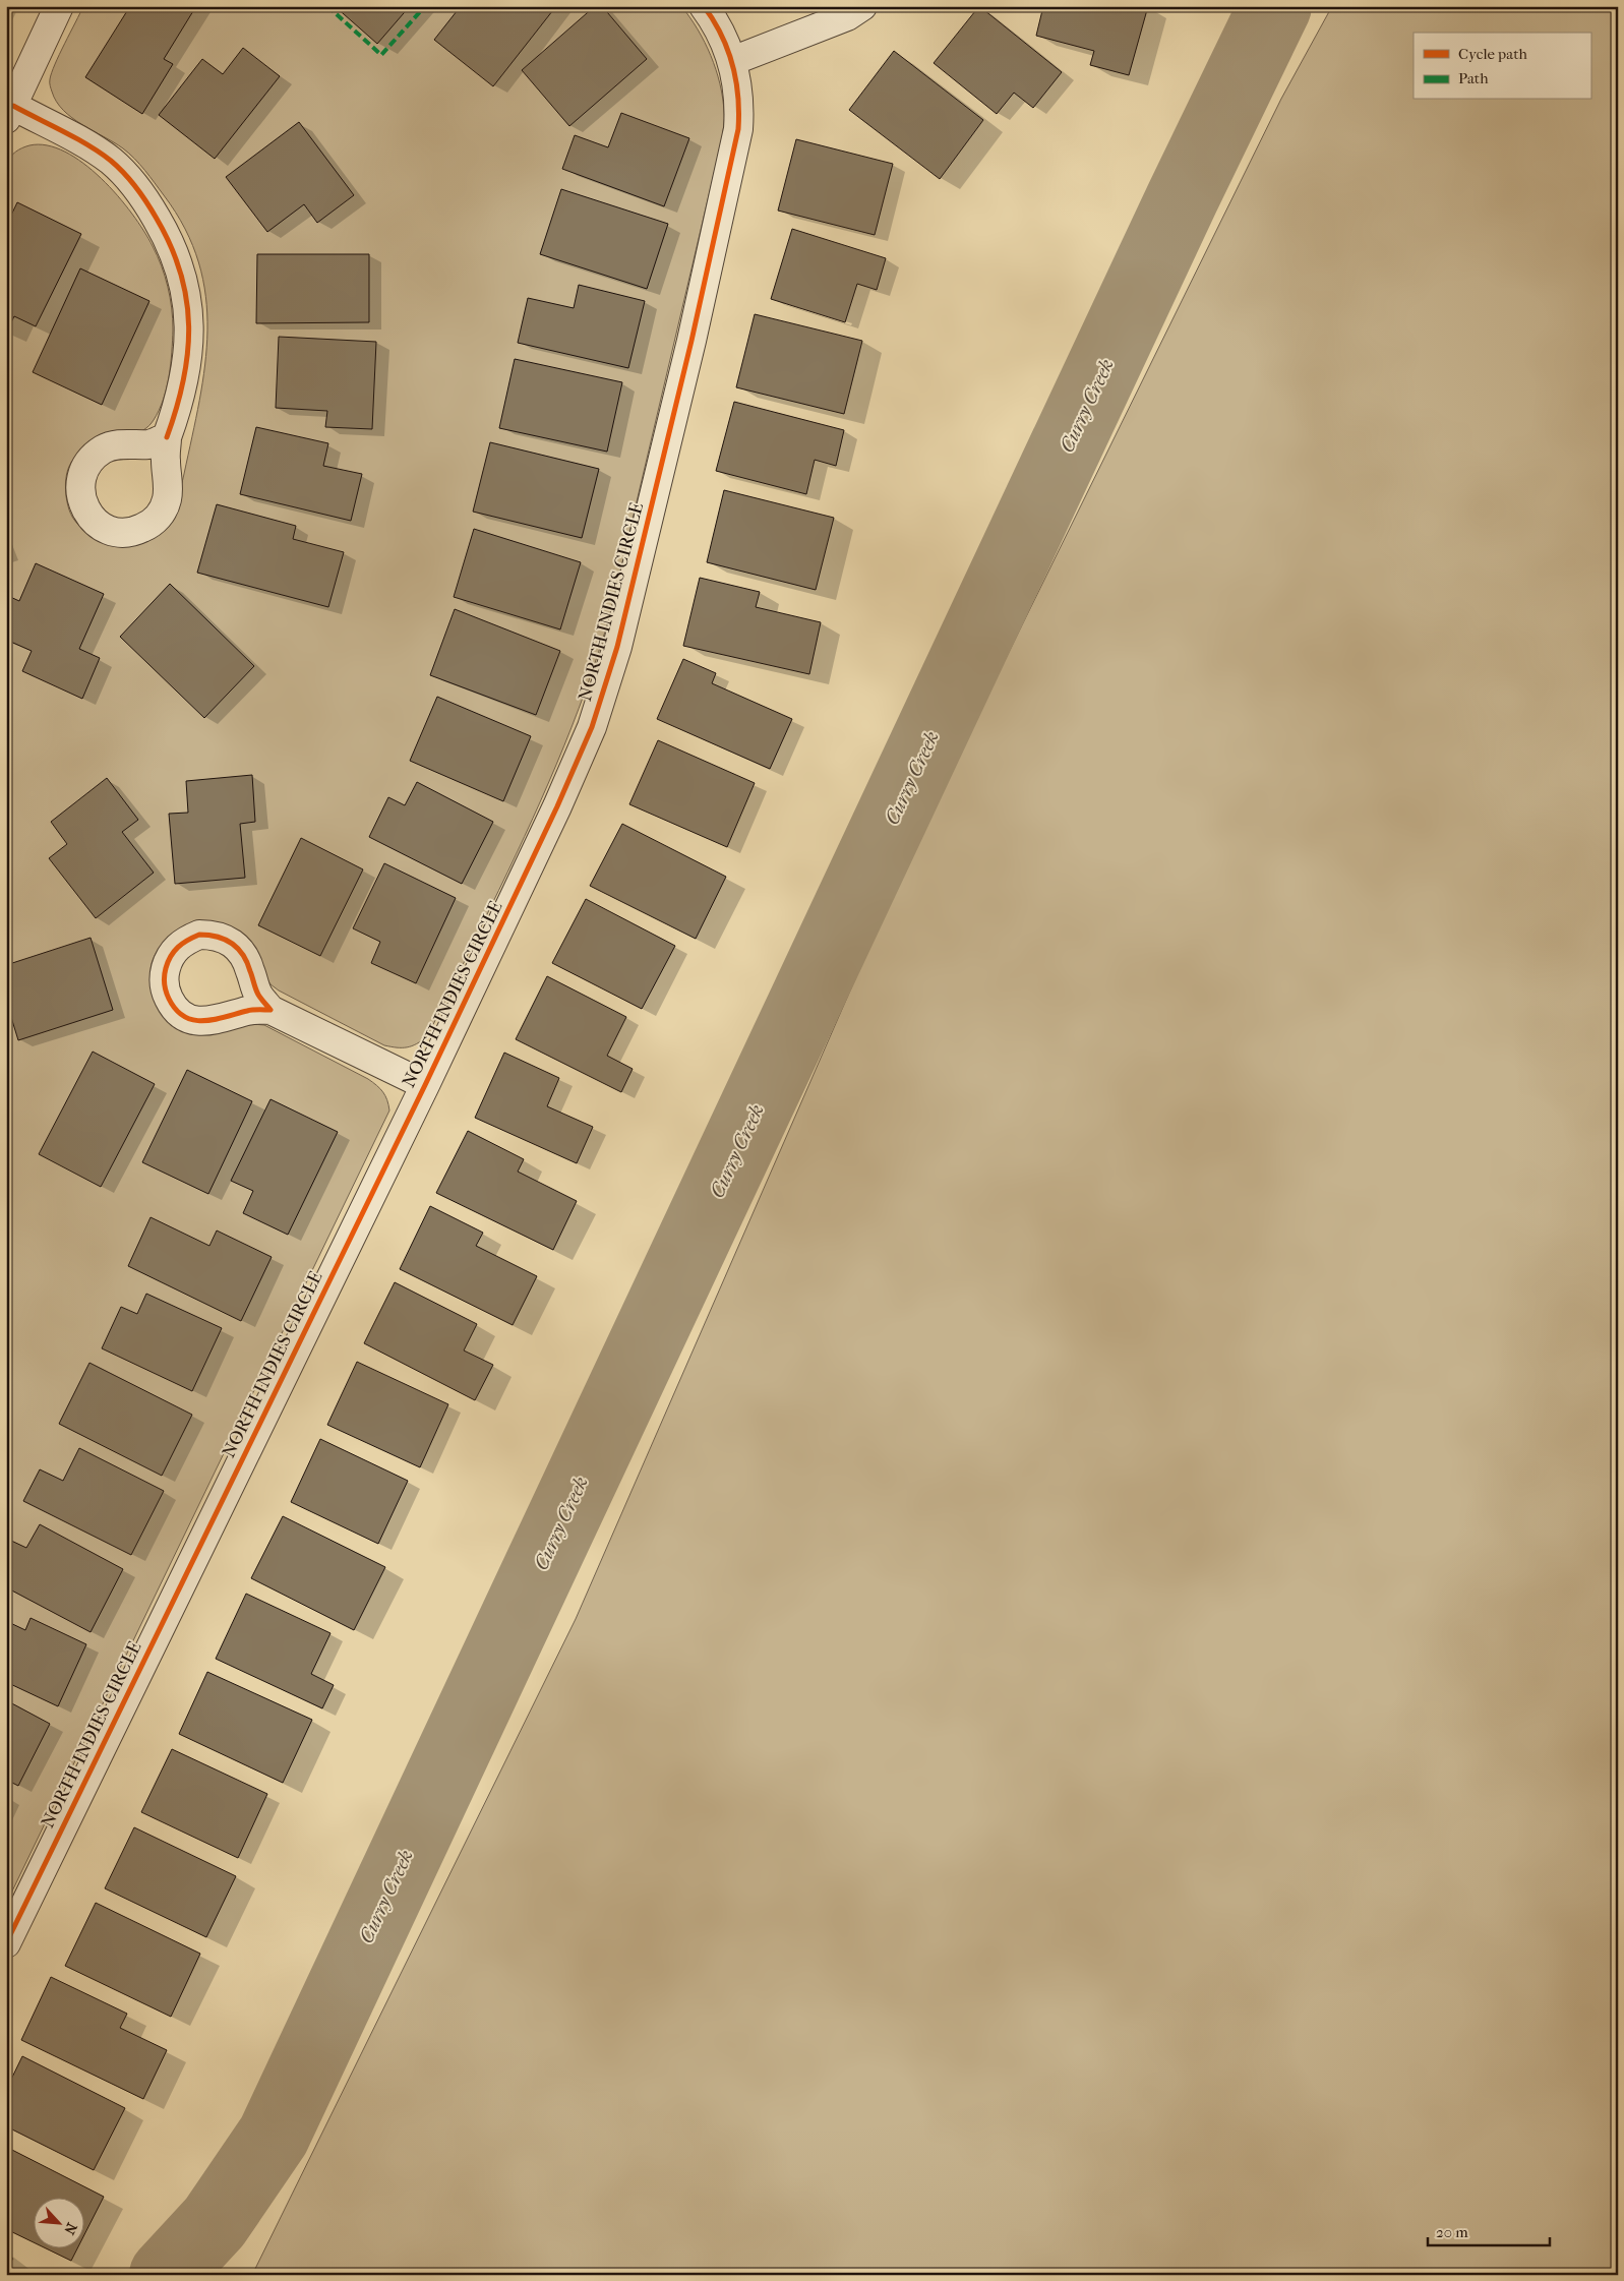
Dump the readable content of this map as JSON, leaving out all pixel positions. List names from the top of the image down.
{
  "streets": {
    "street": ["NORTH INDIES CIRCLE"]
  },
  "water": ["Curry Creek"],
  "legend": ["Cycle path", "Path"],
  "scale_bar": "20 m",
  "north": "bottom right"
}
